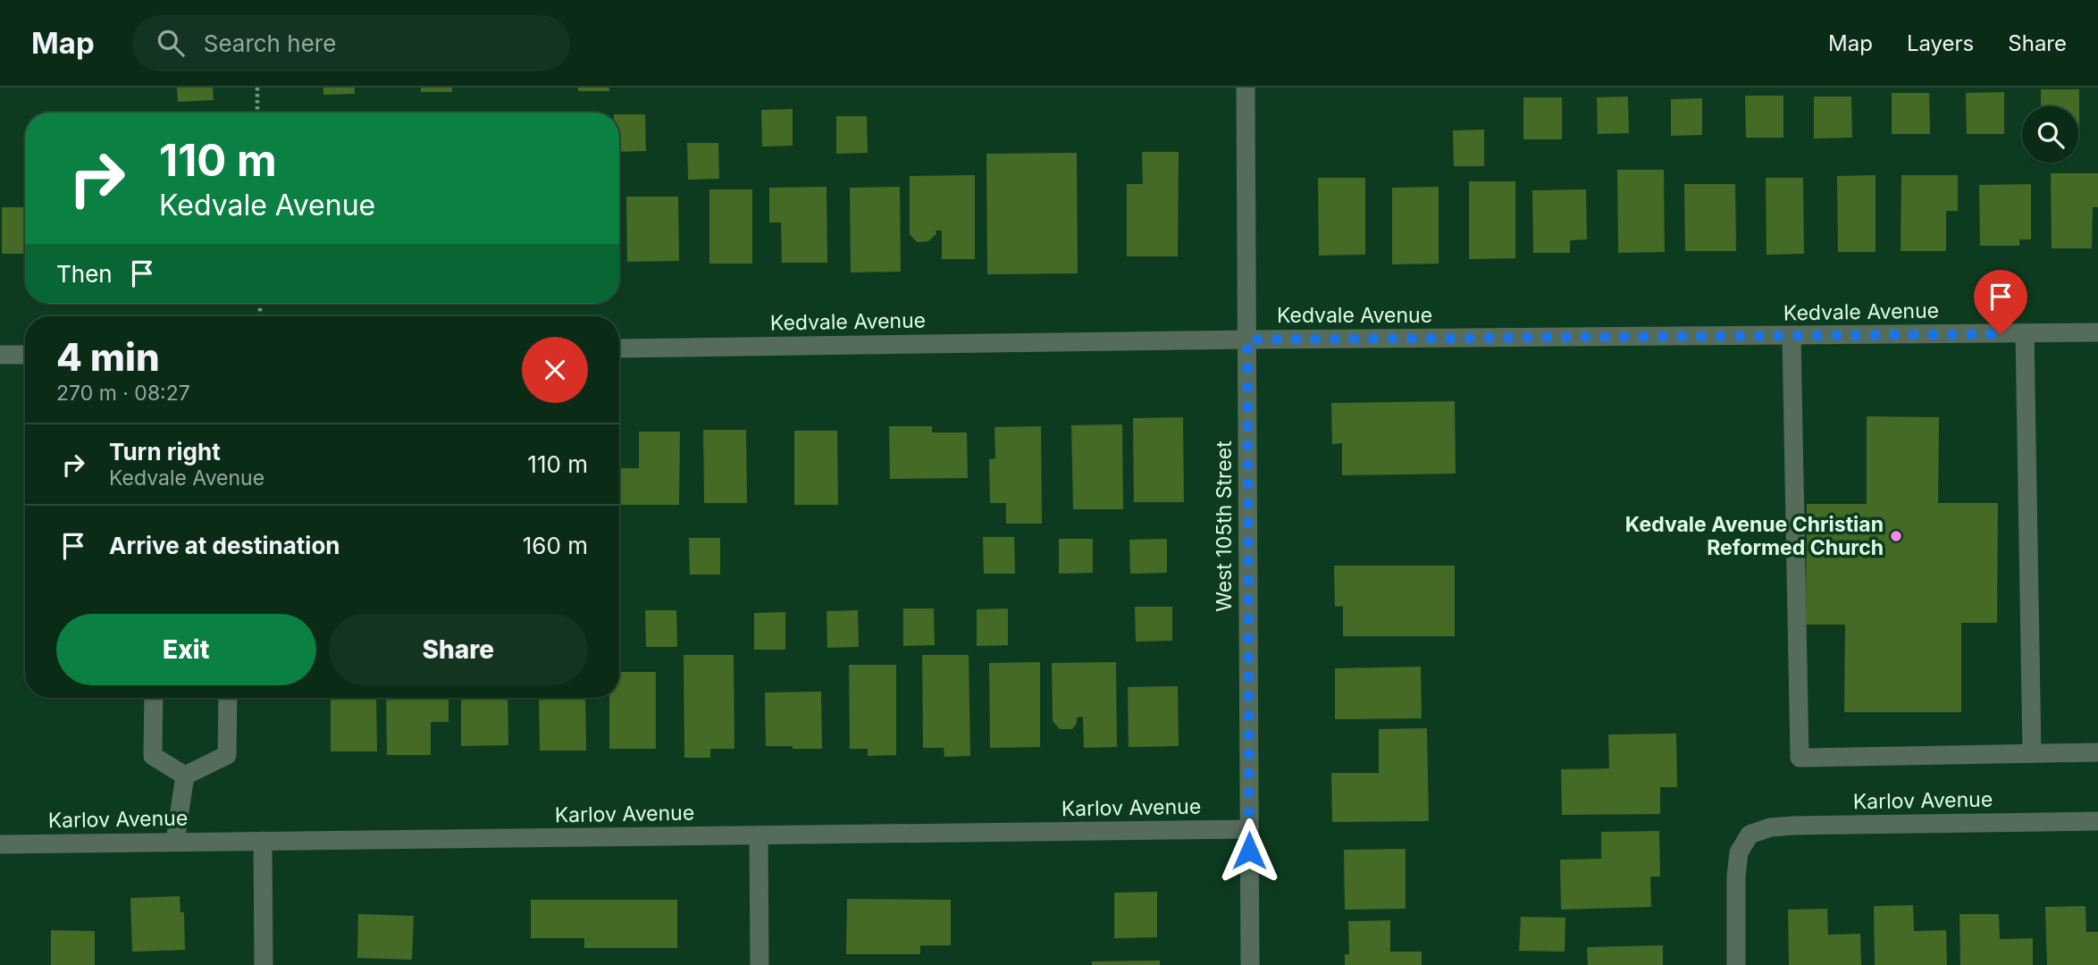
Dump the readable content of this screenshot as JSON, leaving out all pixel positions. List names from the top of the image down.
{
  "streets": {
    "street": ["Kedvale Avenue", "West 105th Street", "Karlov Avenue"]
  },
  "crossings": [
    ["Kedvale Avenue", "West 105th Street"],
    ["West 105th Street", "Karlov Avenue"]
  ],
  "places": ["Kedvale Avenue Christian Reformed Church"],
  "page": {
    "header": "Map",
    "search": "Search here",
    "nav": ["Map", "Layers", "Share"],
    "turn": ["110 m", "Kedvale Avenue"],
    "then": "Then",
    "heading": ["4 min", "270 m · 08:27"],
    "list": [
      {
        "name": "Turn right",
        "note": "Kedvale Avenue",
        "value": "110 m"
      },
      {
        "name": "Arrive at destination",
        "value": "160 m"
      }
    ],
    "buttons": ["Exit", "Share"]
  }
}
